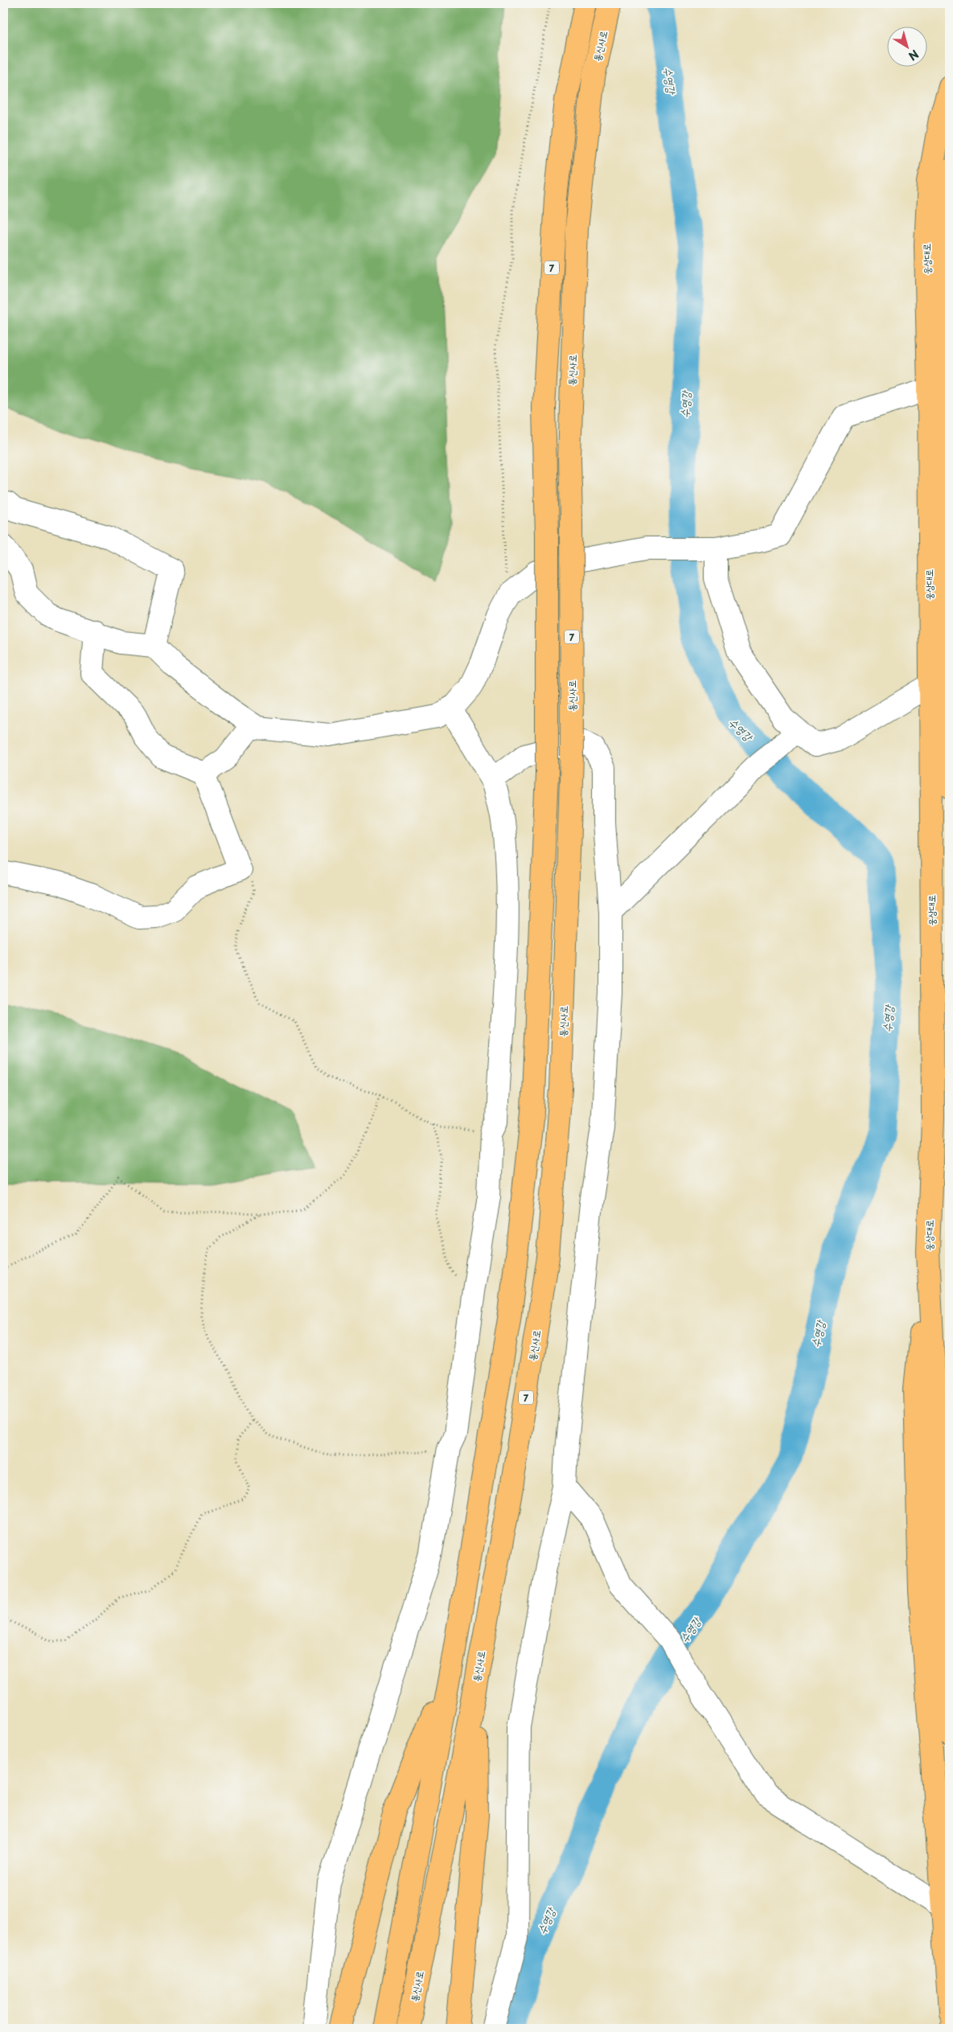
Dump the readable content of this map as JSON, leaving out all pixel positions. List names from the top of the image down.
{
  "streets": {
    "main road": ["통신사로", "웅상대로", "7"]
  },
  "water": ["수영강"],
  "north": "bottom right"
}
